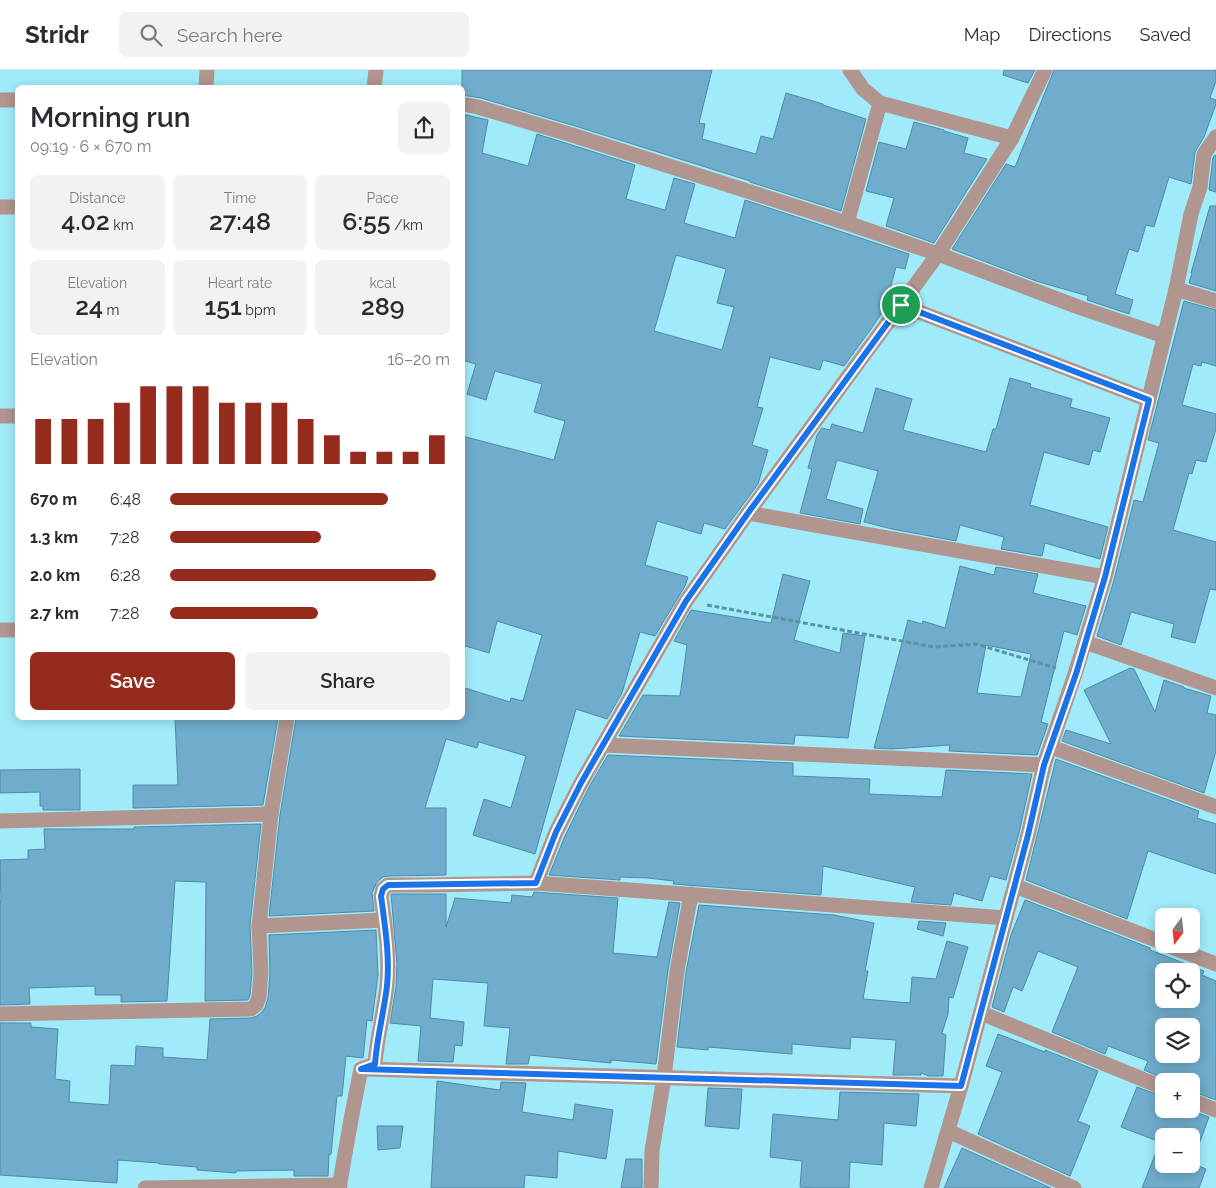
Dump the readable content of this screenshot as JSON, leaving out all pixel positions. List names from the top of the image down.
{
  "north": "bottom",
  "page": {
    "header": "Stridr",
    "search": "Search here",
    "nav": ["Map", "Directions", "Saved"],
    "heading": ["Morning run", "09:19 · 6 × 670 m"],
    "stats": [
      ["Distance", "4.02 km"],
      ["Time", "27:48"],
      ["Pace", "6:55 /km"],
      ["Elevation", "24 m"],
      ["Heart rate", "151 bpm"],
      ["kcal", "289"]
    ],
    "chart": ["Elevation", "16–20 m"],
    "list": [
      {
        "name": "670 m",
        "note": "6:48"
      },
      {
        "name": "1.3 km",
        "note": "7:28"
      },
      {
        "name": "2.0 km",
        "note": "6:28"
      },
      {
        "name": "2.7 km",
        "note": "7:28"
      }
    ],
    "buttons": ["Save", "Share"],
    "map_buttons": ["+", "−"]
  }
}
